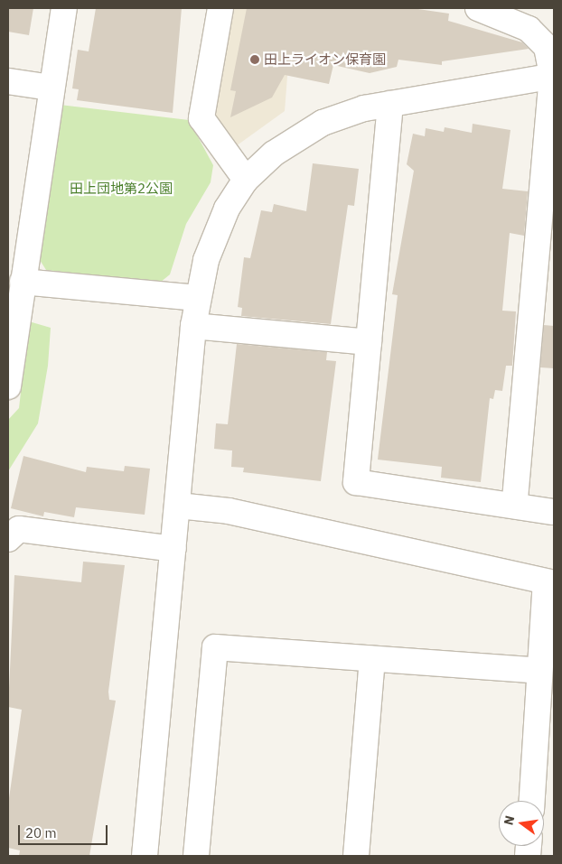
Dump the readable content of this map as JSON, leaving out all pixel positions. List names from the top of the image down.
{
  "parks": ["田上団地第2公園"],
  "places": ["田上ライオン保育園"],
  "scale_bar": "20 m",
  "north": "left"
}
